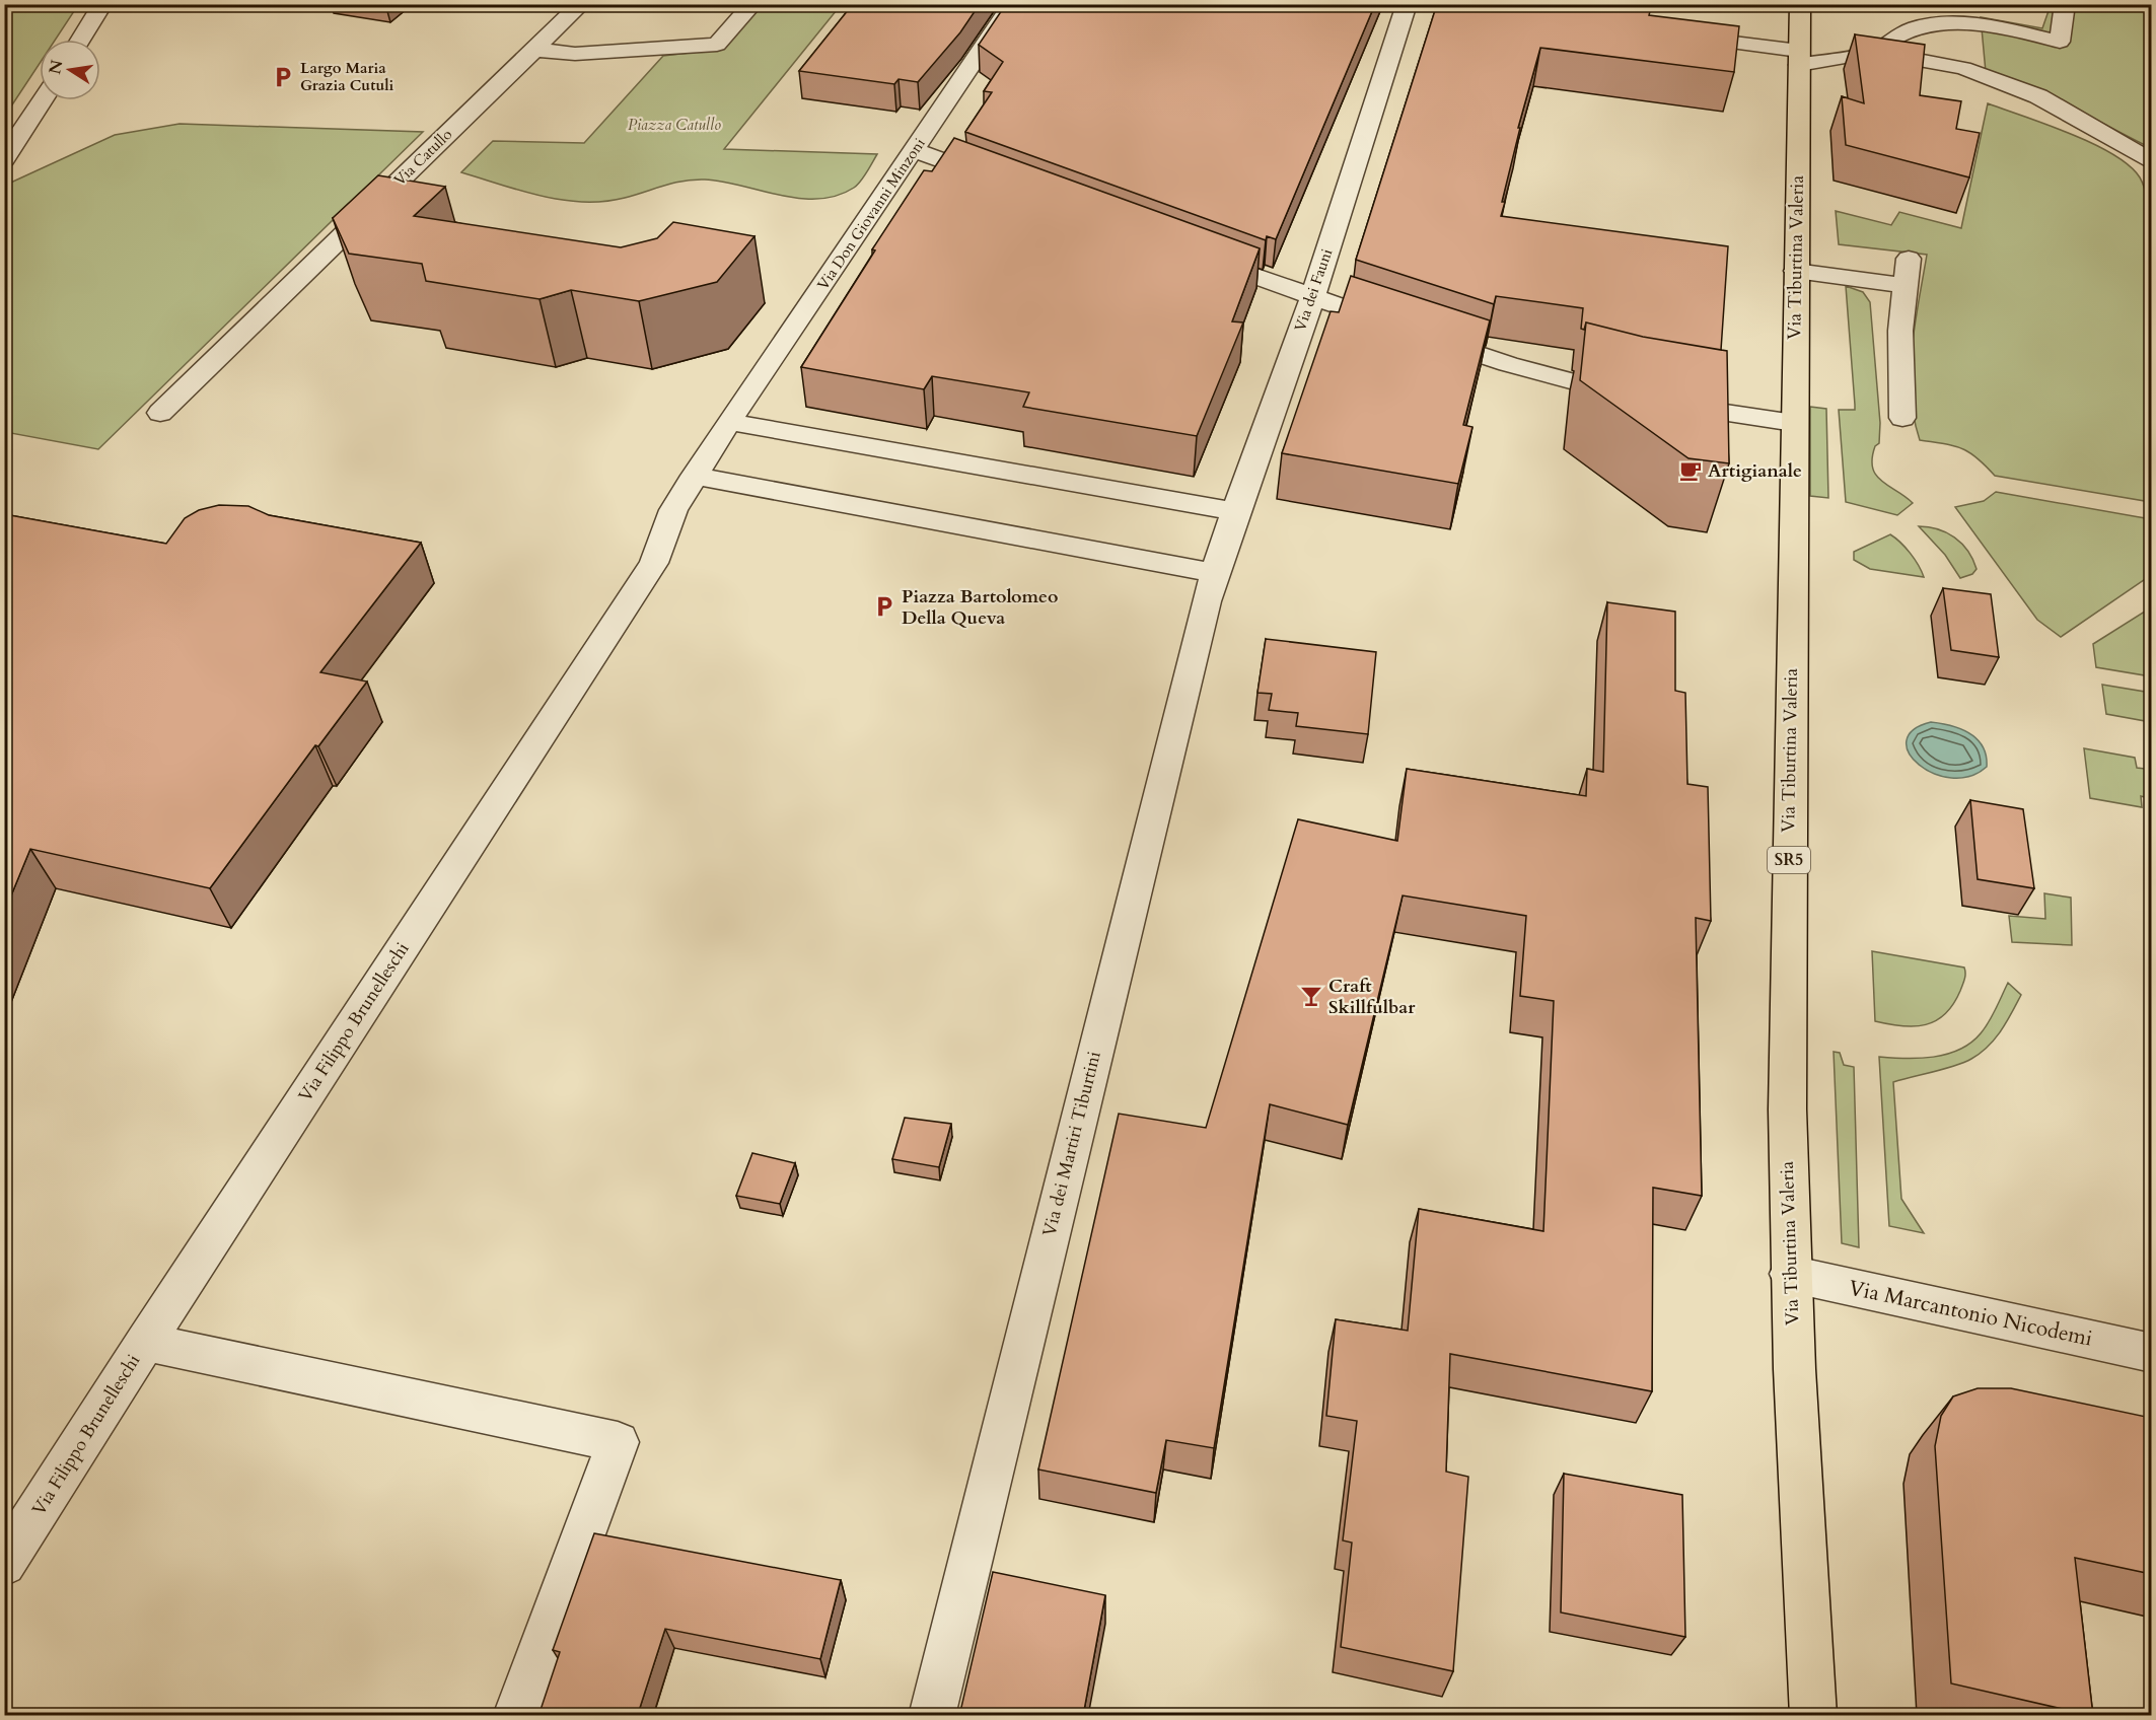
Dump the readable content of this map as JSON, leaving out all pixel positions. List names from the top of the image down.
{
  "streets": {
    "main road": ["Via Tiburtina Valeria", "SR5"],
    "street": [
      "Via Catullo",
      "Via Don Giovanni Minzoni",
      "Via dei Fauni",
      "Via Filippo Brunelleschi",
      "Via dei Martiri Tiburtini",
      "Via Marcantonio Nicodemi"
    ]
  },
  "crossings": [
    ["Via Tiburtina Valeria", "Via Marcantonio Nicodemi"],
    ["Via dei Fauni", "Via dei Martiri Tiburtini"]
  ],
  "parks": ["Piazza Catullo"],
  "places": {
    "parking": ["Largo Maria Grazia Cutuli", "Piazza Bartolomeo Della Queva"],
    "cafe": ["Artigianale"],
    "bar": ["Craft Skillfulbar"]
  },
  "north": "left"
}
